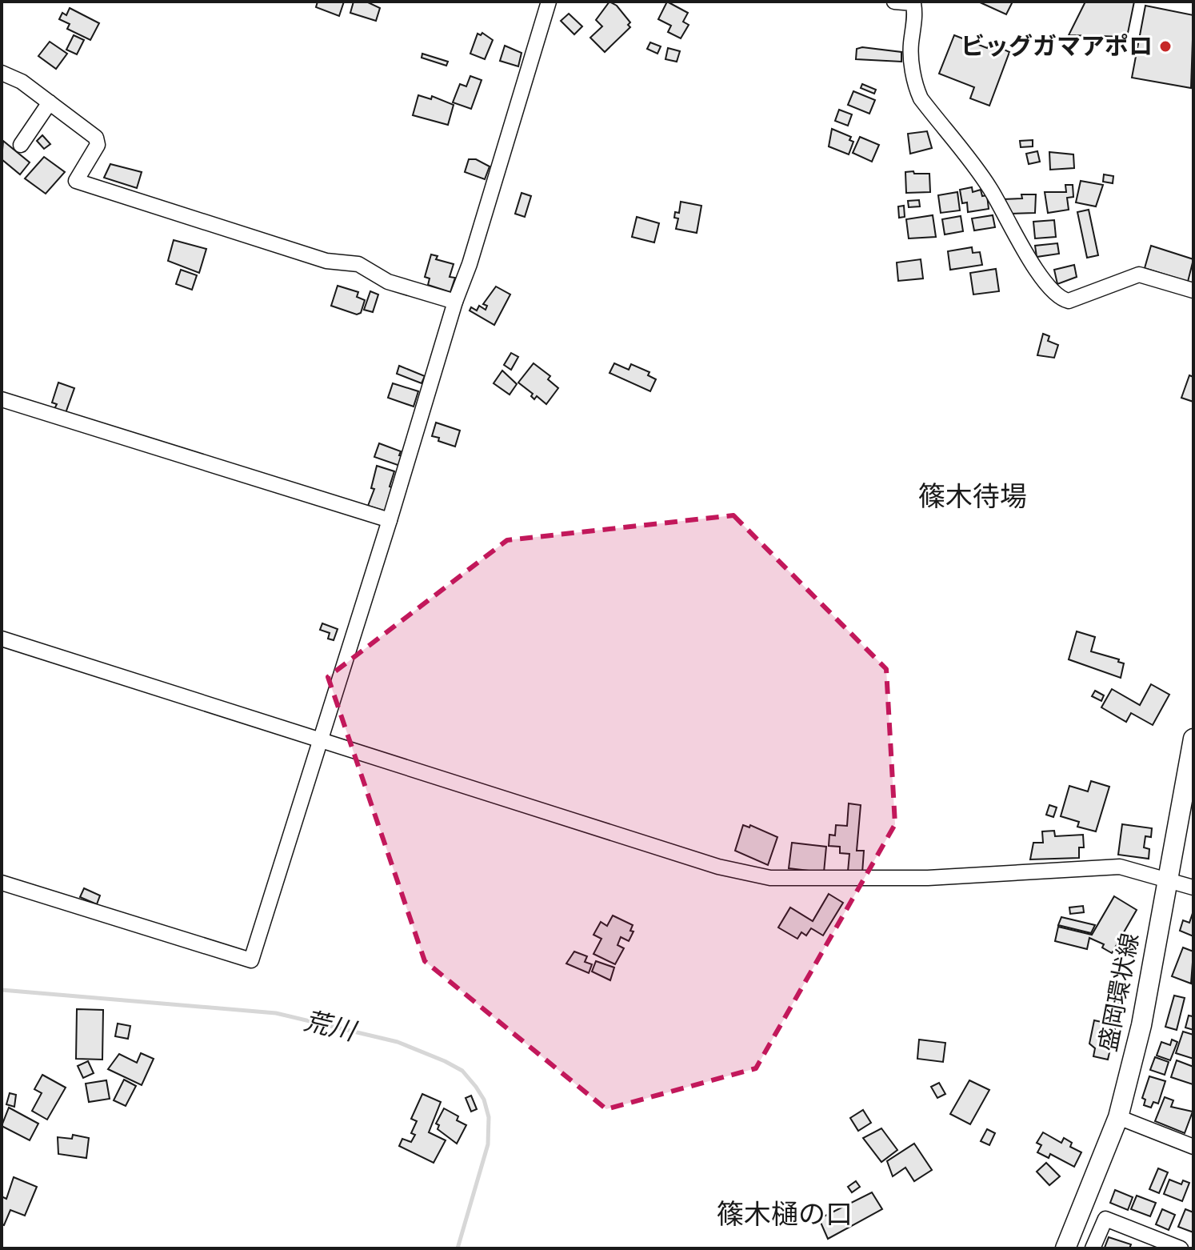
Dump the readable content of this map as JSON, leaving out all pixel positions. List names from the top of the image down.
{
  "streets": {
    "main road": ["盛岡環状線"]
  },
  "districts": ["篠木待場", "篠木樋の口"],
  "water": ["荒川"],
  "places": ["ビッグガマアポロ"]
}
